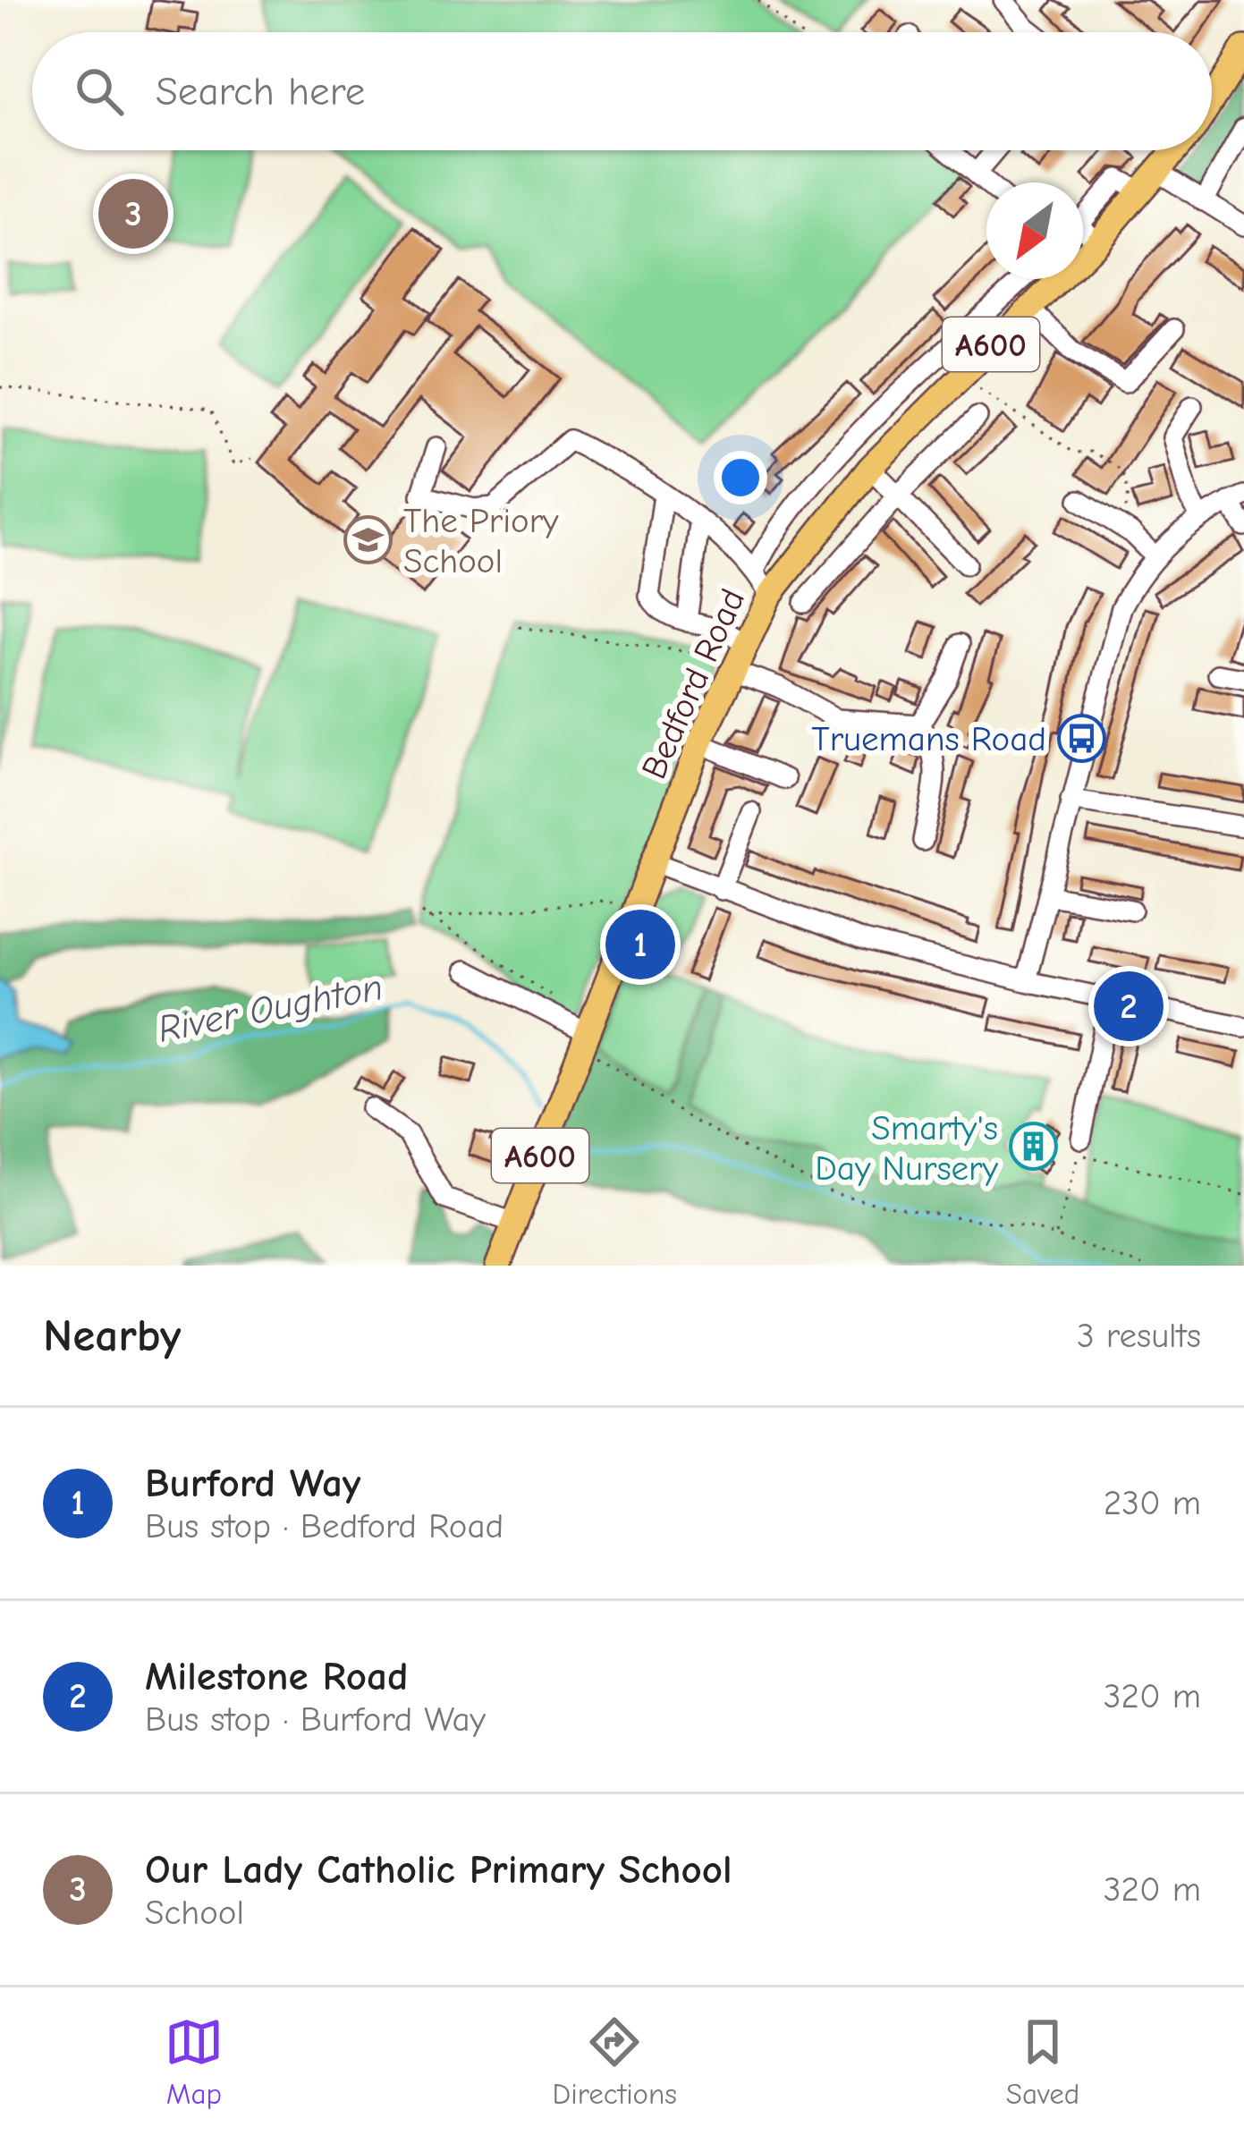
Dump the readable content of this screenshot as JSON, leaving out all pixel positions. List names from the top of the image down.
{
  "streets": {
    "main road": ["A600", "Bedford Road"]
  },
  "water": ["River Oughton"],
  "places": {
    "school or university": ["The Priory School"],
    "bus stop": ["Truemans Road"],
    "building": ["Smarty's Day Nursery"]
  },
  "north": "bottom left",
  "page": {
    "search": "Search here",
    "pins": ["3", "1", "2"],
    "heading": ["Nearby", "3 results"],
    "list": [
      {
        "mark": "1",
        "name": "Burford Way",
        "note": "Bus stop · Bedford Road",
        "value": "230 m"
      },
      {
        "mark": "2",
        "name": "Milestone Road",
        "note": "Bus stop · Burford Way",
        "value": "320 m"
      },
      {
        "mark": "3",
        "name": "Our Lady Catholic Primary School",
        "note": "School",
        "value": "320 m"
      }
    ],
    "nav": ["Map", "Directions", "Saved"]
  }
}
